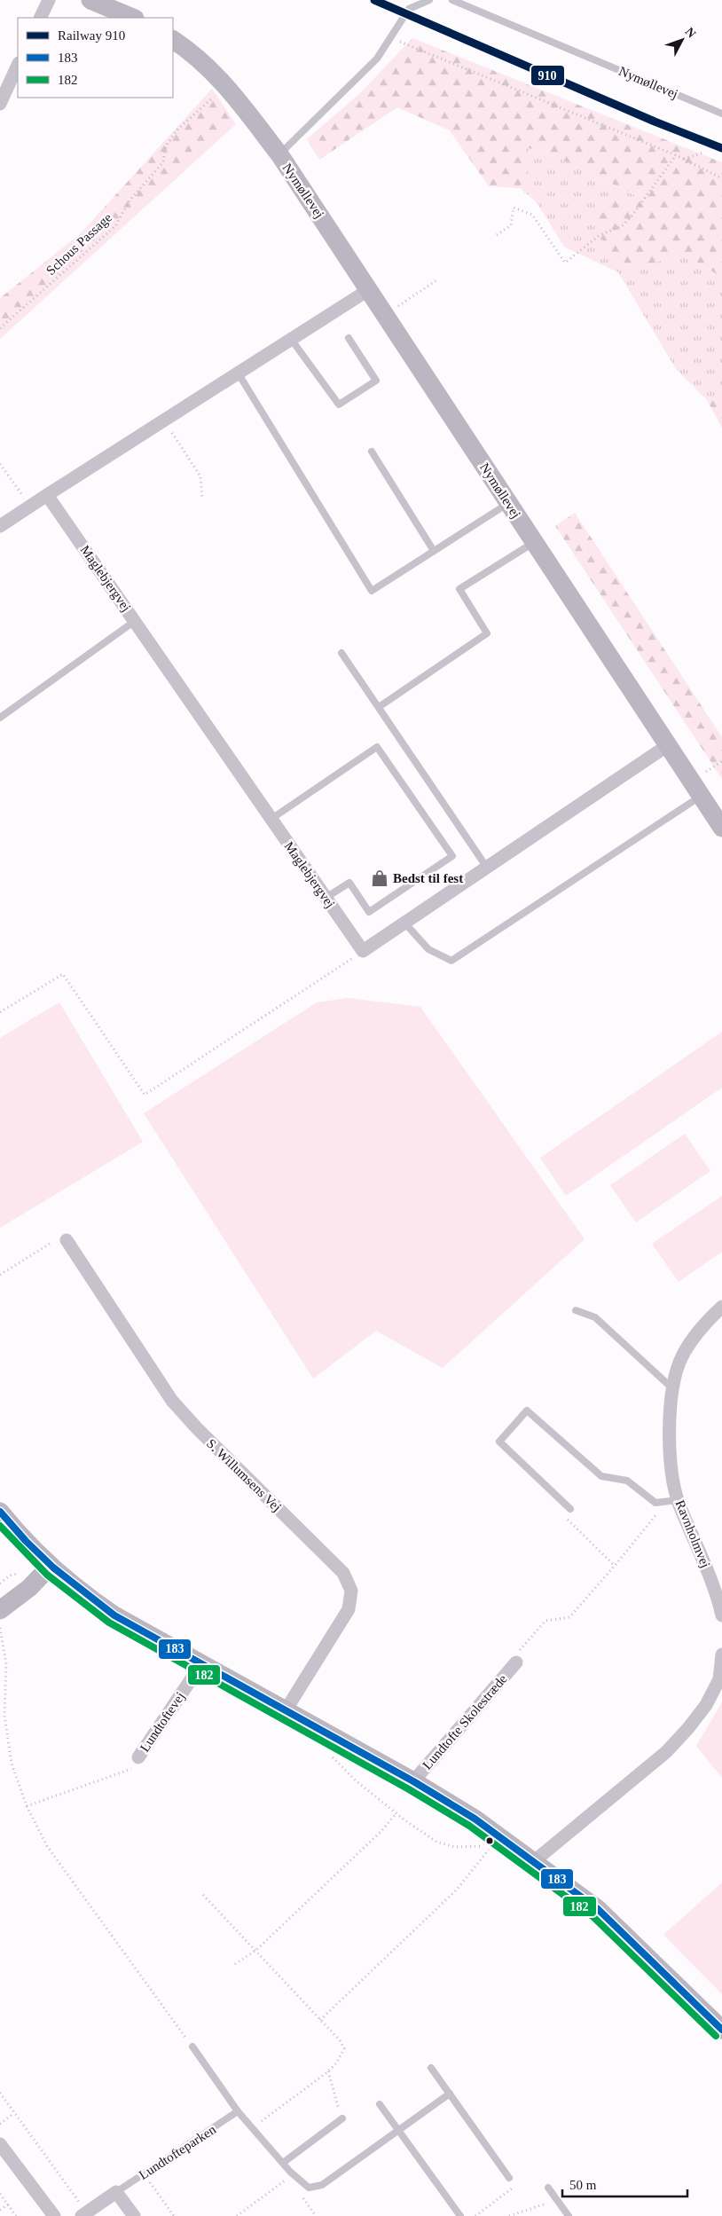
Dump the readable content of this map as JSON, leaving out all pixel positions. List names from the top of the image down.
{
  "streets": {
    "street": [
      "Nymøllevej",
      "Maglebjergvej",
      "S. Willumsens Vej",
      "Ravnholmvej",
      "Lundtoftevej",
      "Lundtofte Skolestræde",
      "Lundtofteparken"
    ],
    "path": ["Schous Passage"]
  },
  "crossings": [
    ["Nymøllevej", "Schous Passage"]
  ],
  "places": {
    "shop": ["Bedst til fest"]
  },
  "lines": ["rail line 910", "transit line 183", "transit line 182"],
  "legend": ["Railway 910", "183", "182"],
  "scale_bar": "50 m",
  "north": "top right"
}
